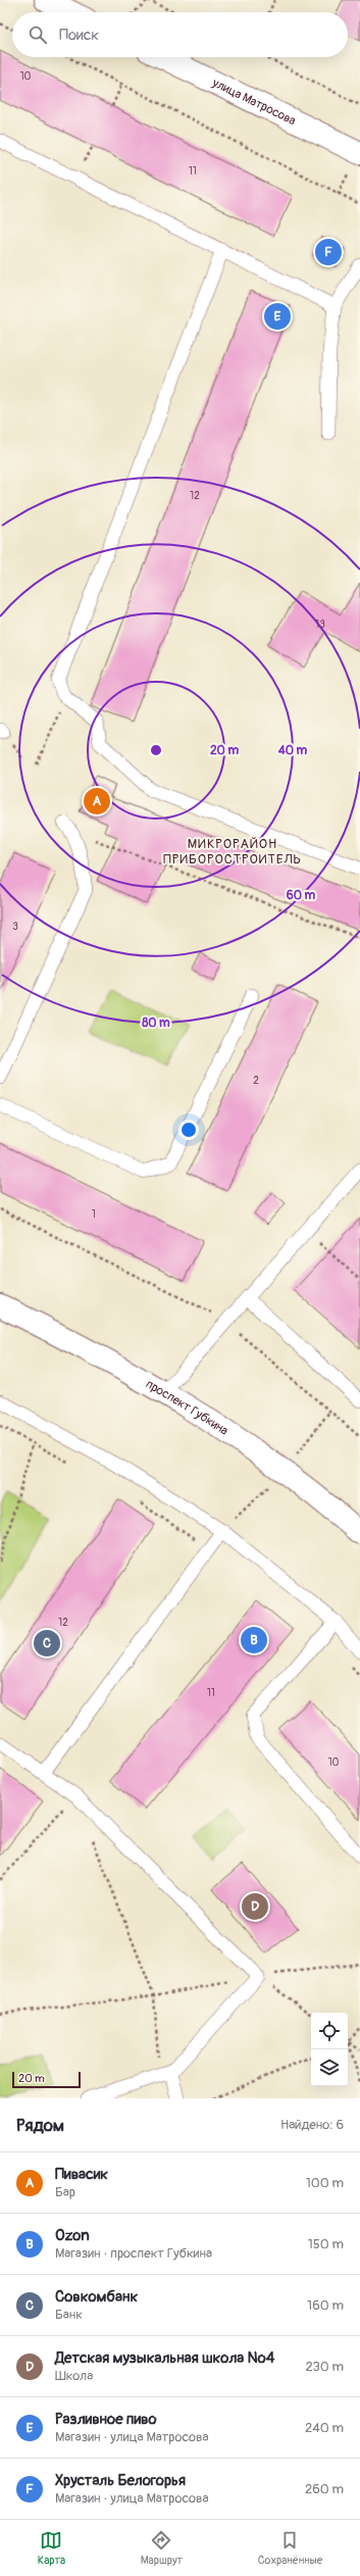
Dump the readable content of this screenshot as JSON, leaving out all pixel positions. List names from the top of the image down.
{
  "streets": {
    "main road": ["улица Матросова", "проспект Губкина"]
  },
  "districts": ["МИКРОРАЙОН ПРИБОРОСТРОИТЕЛЬ"],
  "house_numbers": [
    "10",
    "11",
    "12",
    "13",
    "3",
    "2",
    "1",
    "12",
    "11",
    "10"
  ],
  "scale_bar": "20 m",
  "page": {
    "search": "Поиск",
    "pins": [
      "F",
      "E",
      "A",
      "B",
      "C",
      "D"
    ],
    "scale": "20 m",
    "heading": ["Рядом", "Найдено: 6"],
    "list": [
      {
        "mark": "A",
        "name": "Пивасик",
        "note": "Бар",
        "value": "100 m"
      },
      {
        "mark": "B",
        "name": "Ozon",
        "note": "Магазин · проспект Губкина",
        "value": "150 m"
      },
      {
        "mark": "C",
        "name": "Совкомбанк",
        "note": "Банк",
        "value": "160 m"
      },
      {
        "mark": "D",
        "name": "Детская музыкальная школа №4",
        "note": "Школа",
        "value": "230 m"
      },
      {
        "mark": "E",
        "name": "Разливное пиво",
        "note": "Магазин · улица Матросова",
        "value": "240 m"
      },
      {
        "mark": "F",
        "name": "Хрусталь Белогорья",
        "note": "Магазин · улица Матросова",
        "value": "260 m"
      }
    ],
    "nav": ["Карта", "Маршрут", "Сохранённые"]
  },
  "rings": [
    "20 m",
    "40 m",
    "60 m",
    "80 m"
  ]
}
